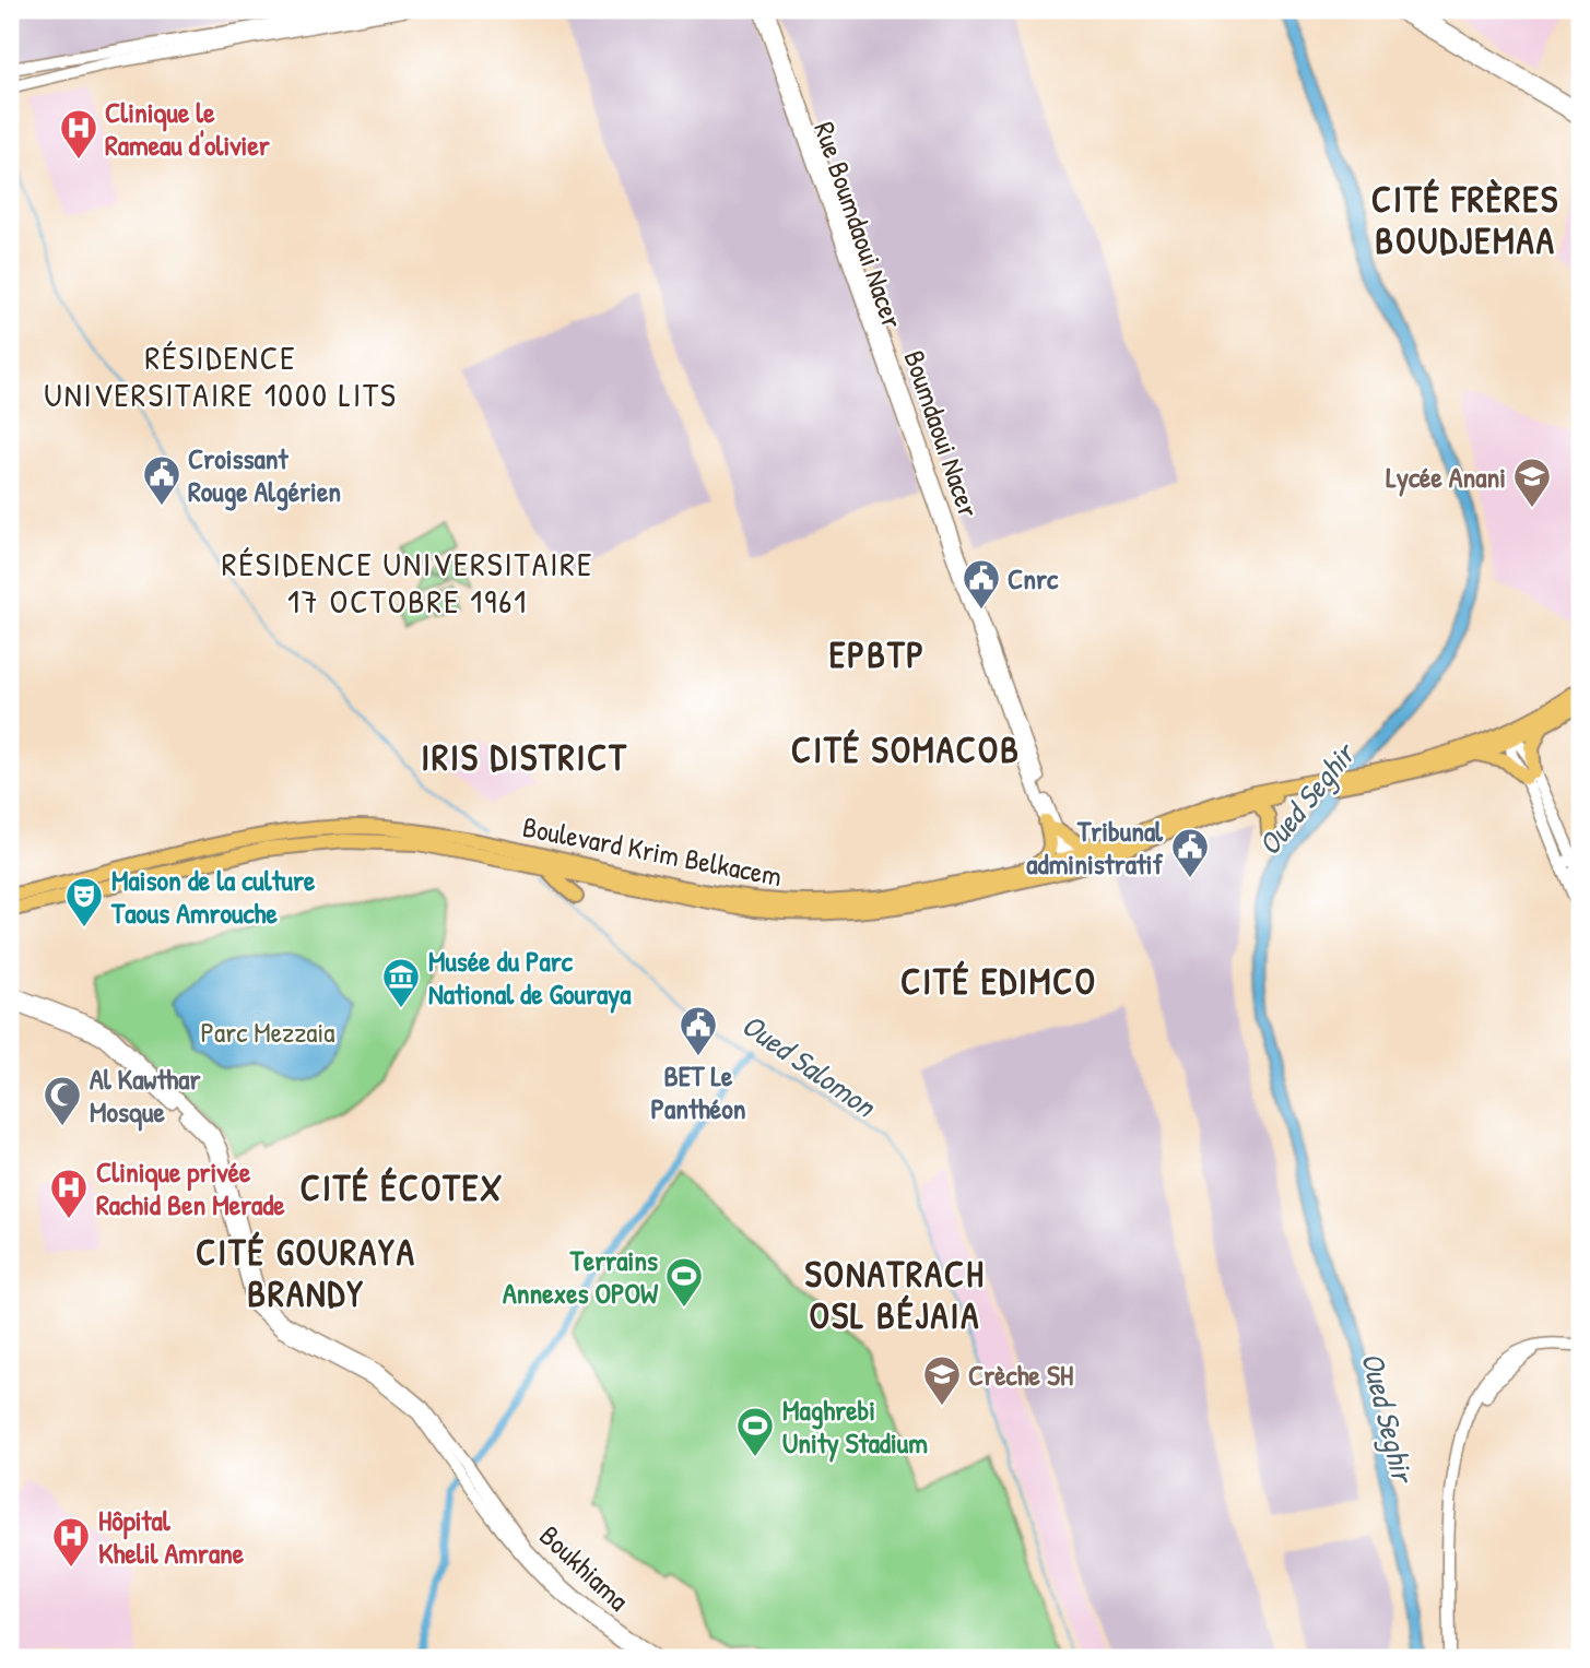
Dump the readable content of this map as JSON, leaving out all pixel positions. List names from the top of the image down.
{
  "streets": {
    "main road": ["Boulevard Krim Belkacem"],
    "street": ["Boumdaoui Nacer", "Boukhiama"]
  },
  "crossings": [
    ["Boumdaoui Nacer", "Boulevard Krim Belkacem"]
  ],
  "districts": [
    "CITÉ FRÈRES BOUDJEMAA",
    "RÉSIDENCE UNIVERSITAIRE 1000 LITS",
    "RÉSIDENCE UNIVERSITAIRE 17 OCTOBRE 1961",
    "EPBTP",
    "CITÉ SOMACOB",
    "IRIS DISTRICT",
    "CITÉ EDIMCO",
    "CITÉ ÉCOTEX",
    "CITÉ GOURAYA BRANDY",
    "SONATRACH OSL BÉJAIA"
  ],
  "water": ["Oued Seghir", "Oued Salomon"],
  "parks": ["Parc Mezzaia"],
  "places": {
    "hospital": ["Clinique le Rameau d'olivier", "Clinique privée Rachid Ben Merade", "Hôpital Khelil Amrane"],
    "public building": [
      "Croissant Rouge Algérien",
      "Cnrc",
      "Tribunal administratif",
      "BET Le Panthéon"
    ],
    "school or university": ["Lycée Anani", "Crèche SH"],
    "theatre": ["Maison de la culture Taous Amrouche"],
    "museum": ["Musée du Parc National de Gouraya"],
    "mosque": ["Al Kawthar Mosque"],
    "sports": ["Terrains Annexes OPOW", "Maghrebi Unity Stadium"]
  }
}
